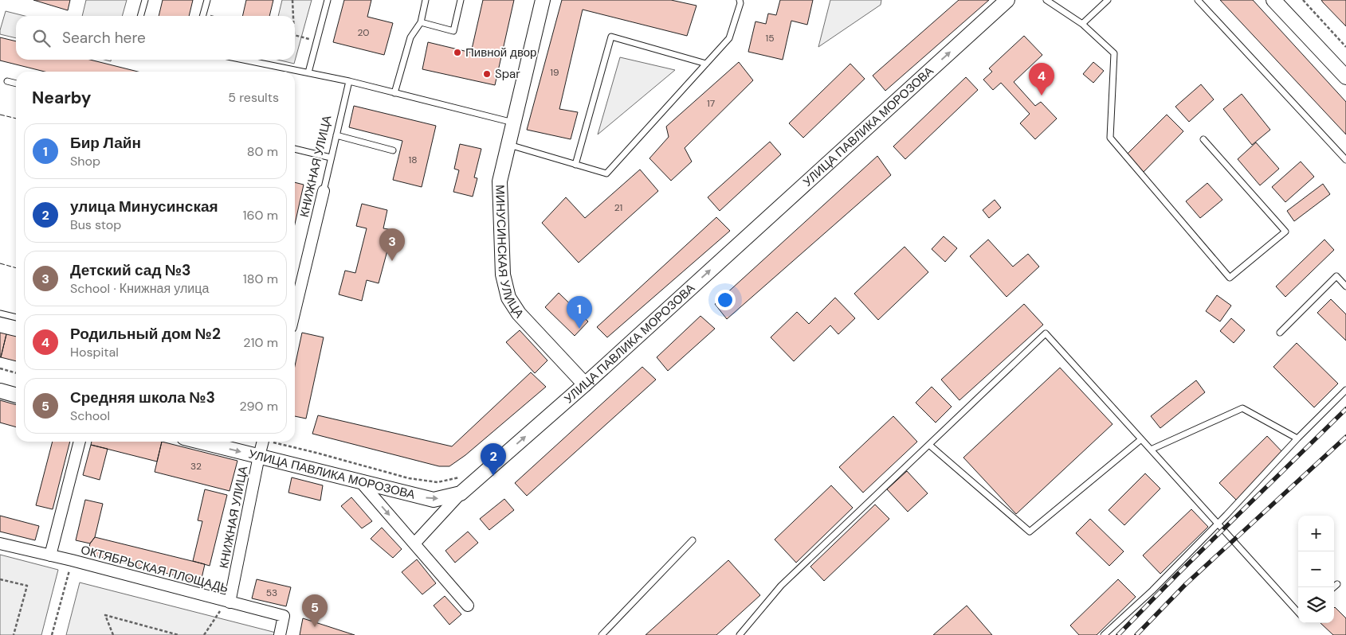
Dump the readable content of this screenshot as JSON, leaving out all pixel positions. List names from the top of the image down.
{
  "streets": {
    "street": [
      "УЛИЦА ПАВЛИКА МОРОЗОВА",
      "КНИЖНАЯ УЛИЦА",
      "МИНУСИНСКАЯ УЛИЦА",
      "ОКТЯБРЬСКАЯ ПЛОЩАДЬ"
    ]
  },
  "crossings": [
    ["УЛИЦА ПАВЛИКА МОРОЗОВА", "КНИЖНАЯ УЛИЦА"],
    ["УЛИЦА ПАВЛИКА МОРОЗОВА", "МИНУСИНСКАЯ УЛИЦА"],
    ["КНИЖНАЯ УЛИЦА", "ОКТЯБРЬСКАЯ ПЛОЩАДЬ"]
  ],
  "one_way": ["УЛИЦА ПАВЛИКА МОРОЗОВА"],
  "places": ["Пивной двор", "Spar"],
  "house_numbers": [
    "20",
    "15",
    "19",
    "17",
    "18",
    "21",
    "32",
    "53"
  ],
  "page": {
    "search": "Search here",
    "pins": [
      "4",
      "3",
      "1",
      "2",
      "5"
    ],
    "heading": ["Nearby", "5 results"],
    "list": [
      {
        "mark": "1",
        "name": "Бир Лайн",
        "note": "Shop",
        "value": "80 m"
      },
      {
        "mark": "2",
        "name": "улица Минусинская",
        "note": "Bus stop",
        "value": "160 m"
      },
      {
        "mark": "3",
        "name": "Детский сад №3",
        "note": "School · Книжная улица",
        "value": "180 m"
      },
      {
        "mark": "4",
        "name": "Родильный дом №2",
        "note": "Hospital",
        "value": "210 m"
      },
      {
        "mark": "5",
        "name": "Средняя школа №3",
        "note": "School",
        "value": "290 m"
      }
    ],
    "map_buttons": ["+", "−"]
  }
}
